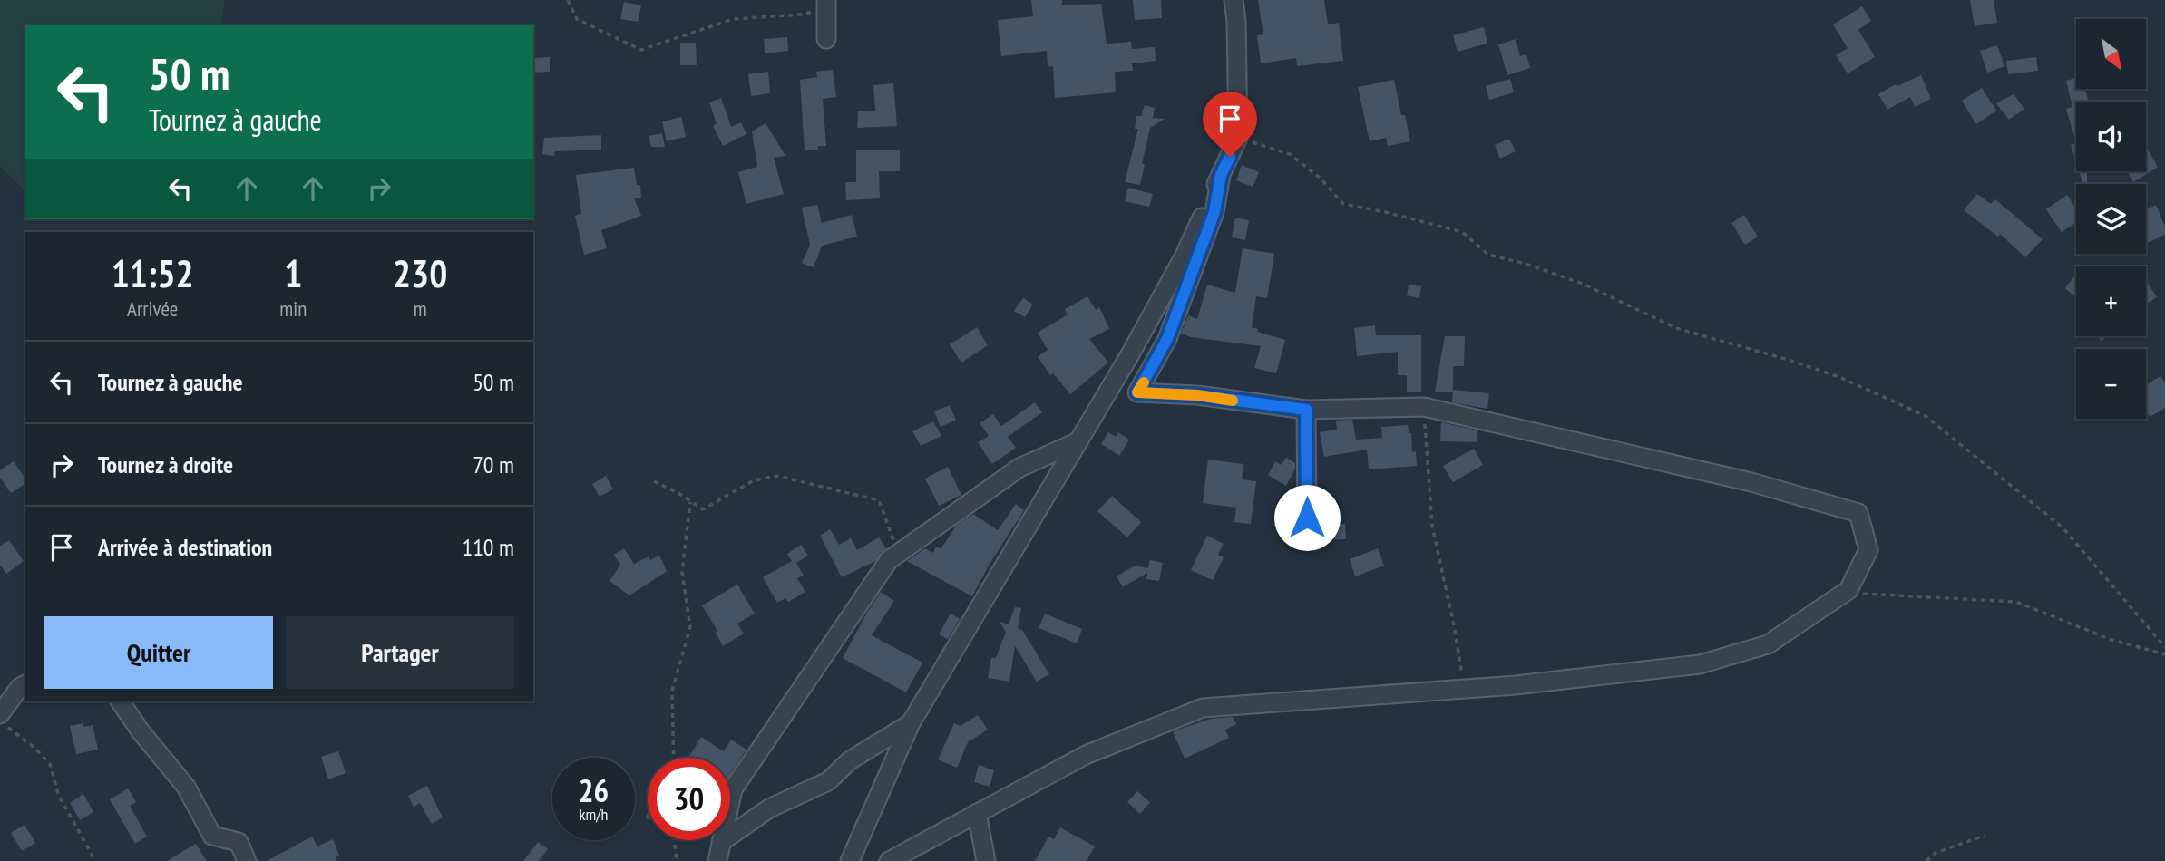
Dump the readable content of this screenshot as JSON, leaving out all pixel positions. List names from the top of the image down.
{
  "north": "bottom right",
  "page": {
    "map_buttons": ["+", "−"],
    "turn": ["50 m", "Tournez à gauche"],
    "eta": [
      "11:52",
      "Arrivée",
      "1",
      "min",
      "230",
      "m"
    ],
    "list": [
      {
        "name": "Tournez à gauche",
        "value": "50 m"
      },
      {
        "name": "Tournez à droite",
        "value": "70 m"
      },
      {
        "name": "Arrivée à destination",
        "value": "110 m"
      }
    ],
    "buttons": ["Quitter", "Partager"],
    "speed": "26 km/h",
    "limit": "30"
  }
}
